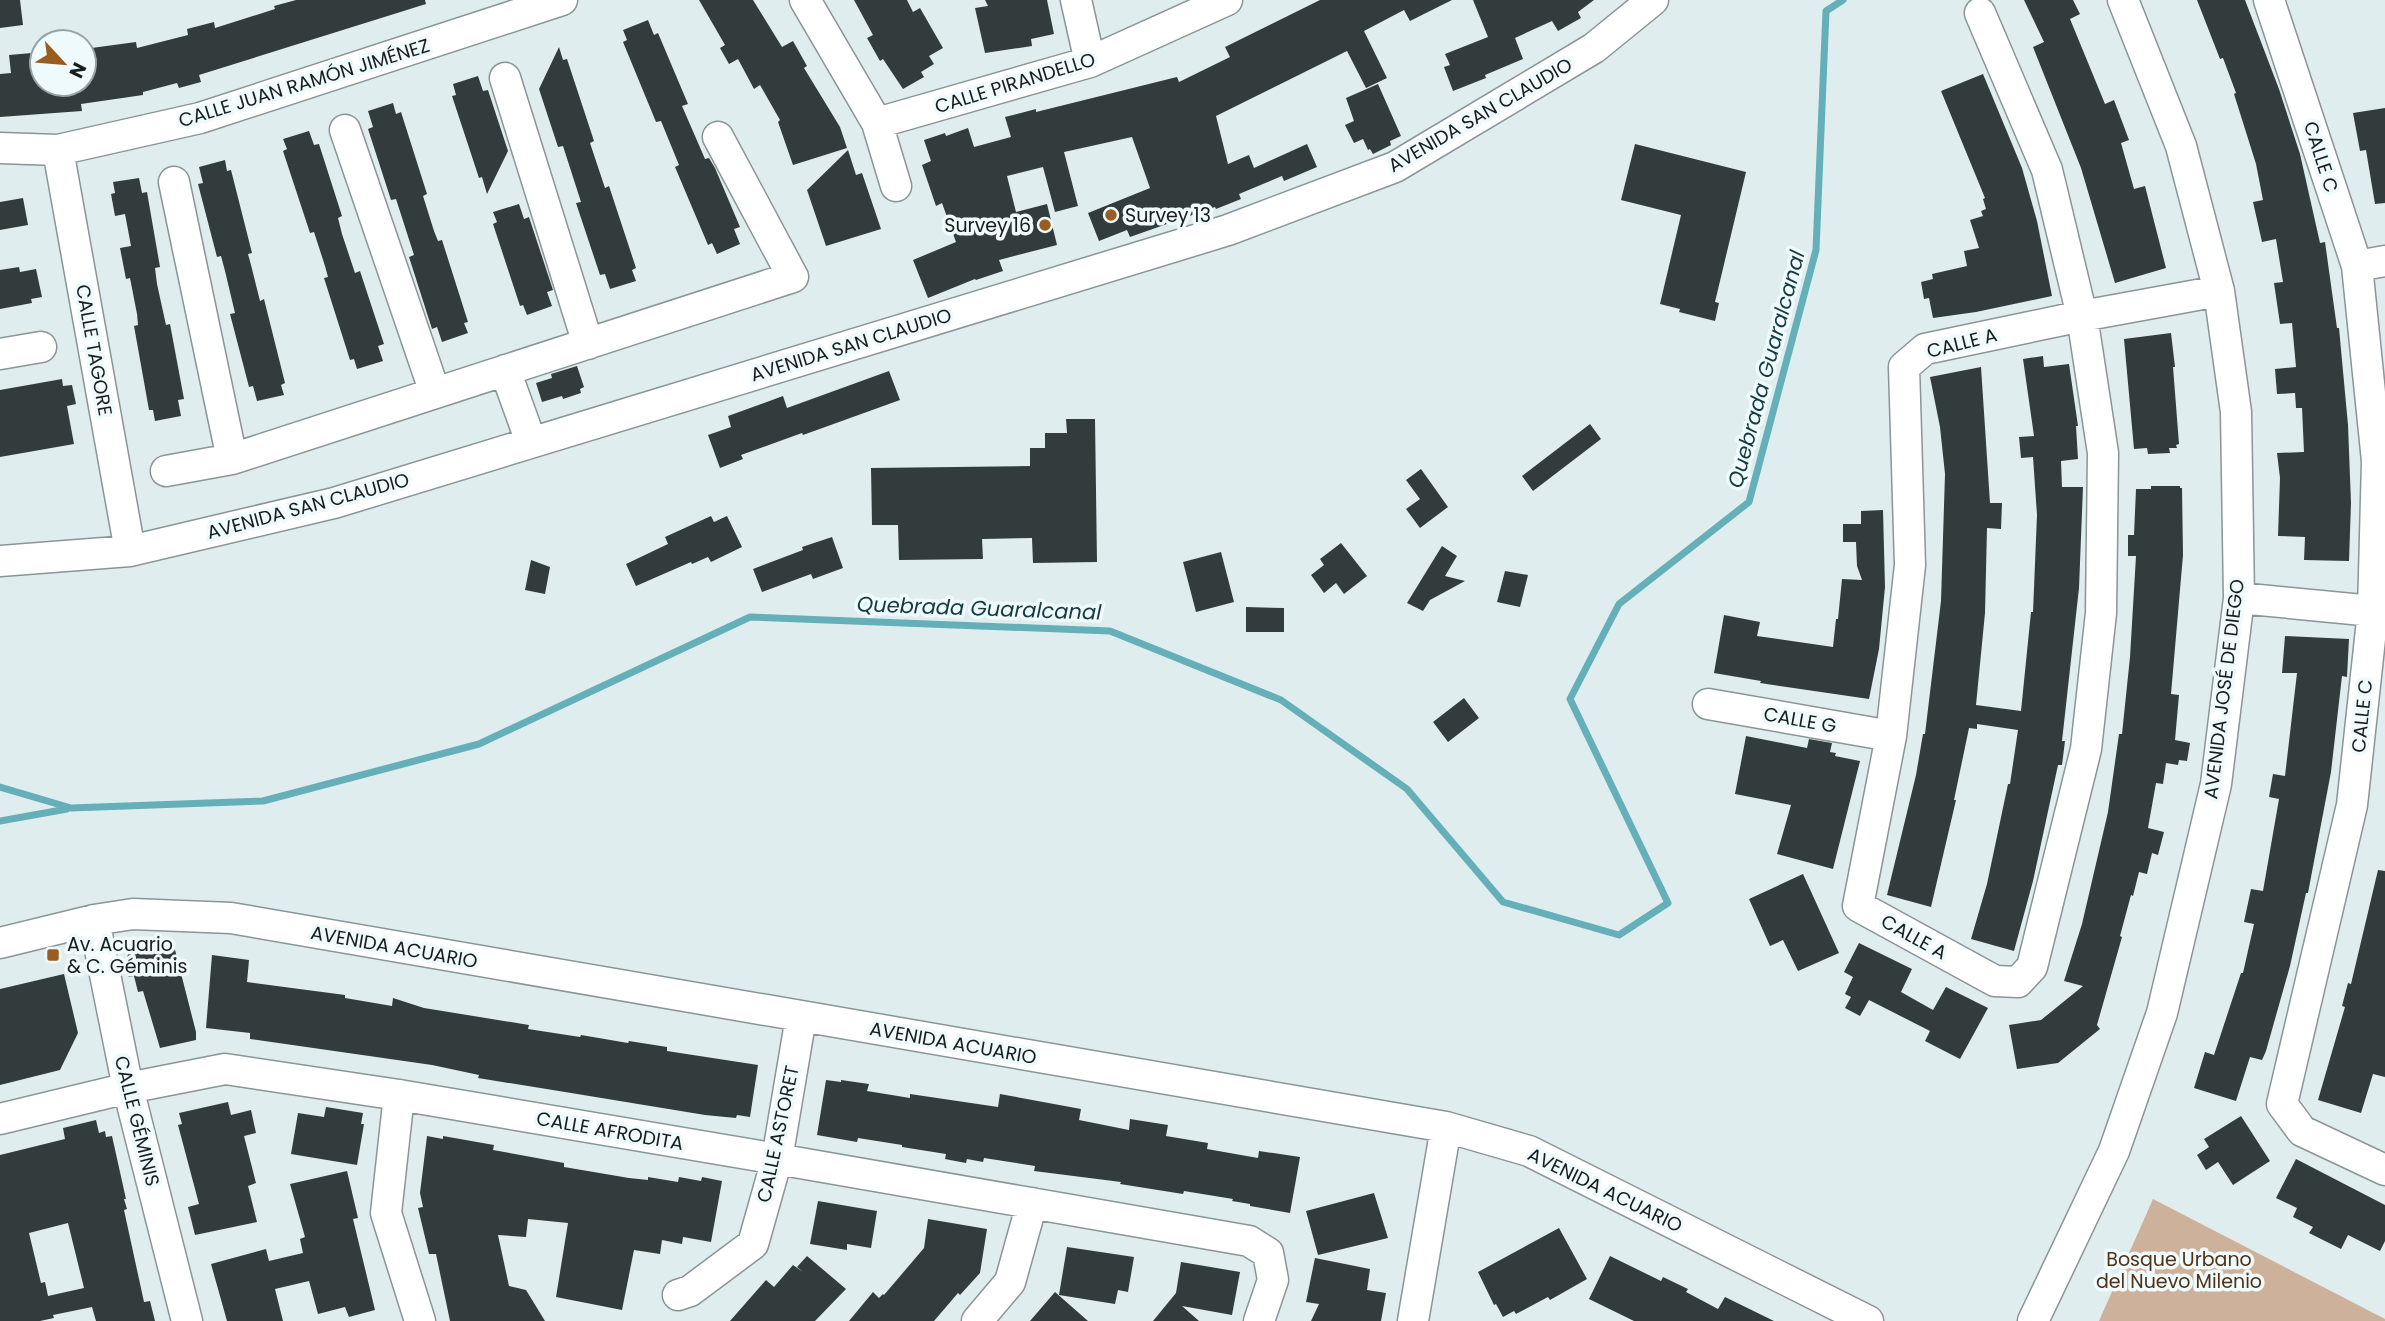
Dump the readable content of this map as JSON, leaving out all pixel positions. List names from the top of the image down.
{
  "streets": {
    "street": [
      "CALLE JUAN RAMÓN JIMÉNEZ",
      "CALLE PIRANDELLO",
      "AVENIDA SAN CLAUDIO",
      "CALLE C",
      "CALLE A",
      "CALLE TAGORE",
      "AVENIDA JOSÉ DE DIEGO",
      "CALLE G",
      "AVENIDA ACUARIO",
      "CALLE GÉMINIS",
      "CALLE AFRODITA",
      "CALLE ASTORET"
    ]
  },
  "crossings": [
    ["CALLE JUAN RAMÓN JIMÉNEZ", "CALLE TAGORE"],
    ["AVENIDA SAN CLAUDIO", "CALLE TAGORE"],
    ["CALLE A", "AVENIDA JOSÉ DE DIEGO"],
    ["CALLE A", "CALLE G"],
    ["AVENIDA ACUARIO", "CALLE GÉMINIS"],
    ["AVENIDA ACUARIO", "CALLE ASTORET"],
    ["CALLE GÉMINIS", "CALLE AFRODITA"],
    ["CALLE AFRODITA", "CALLE ASTORET"]
  ],
  "water": ["Quebrada Guaralcanal"],
  "parks": ["Bosque Urbano del Nuevo Milenio"],
  "places": {
    "other": ["Survey 13", "Survey 16"],
    "transit": ["Av. Acuario & C. Géminis"]
  },
  "north": "bottom right"
}
